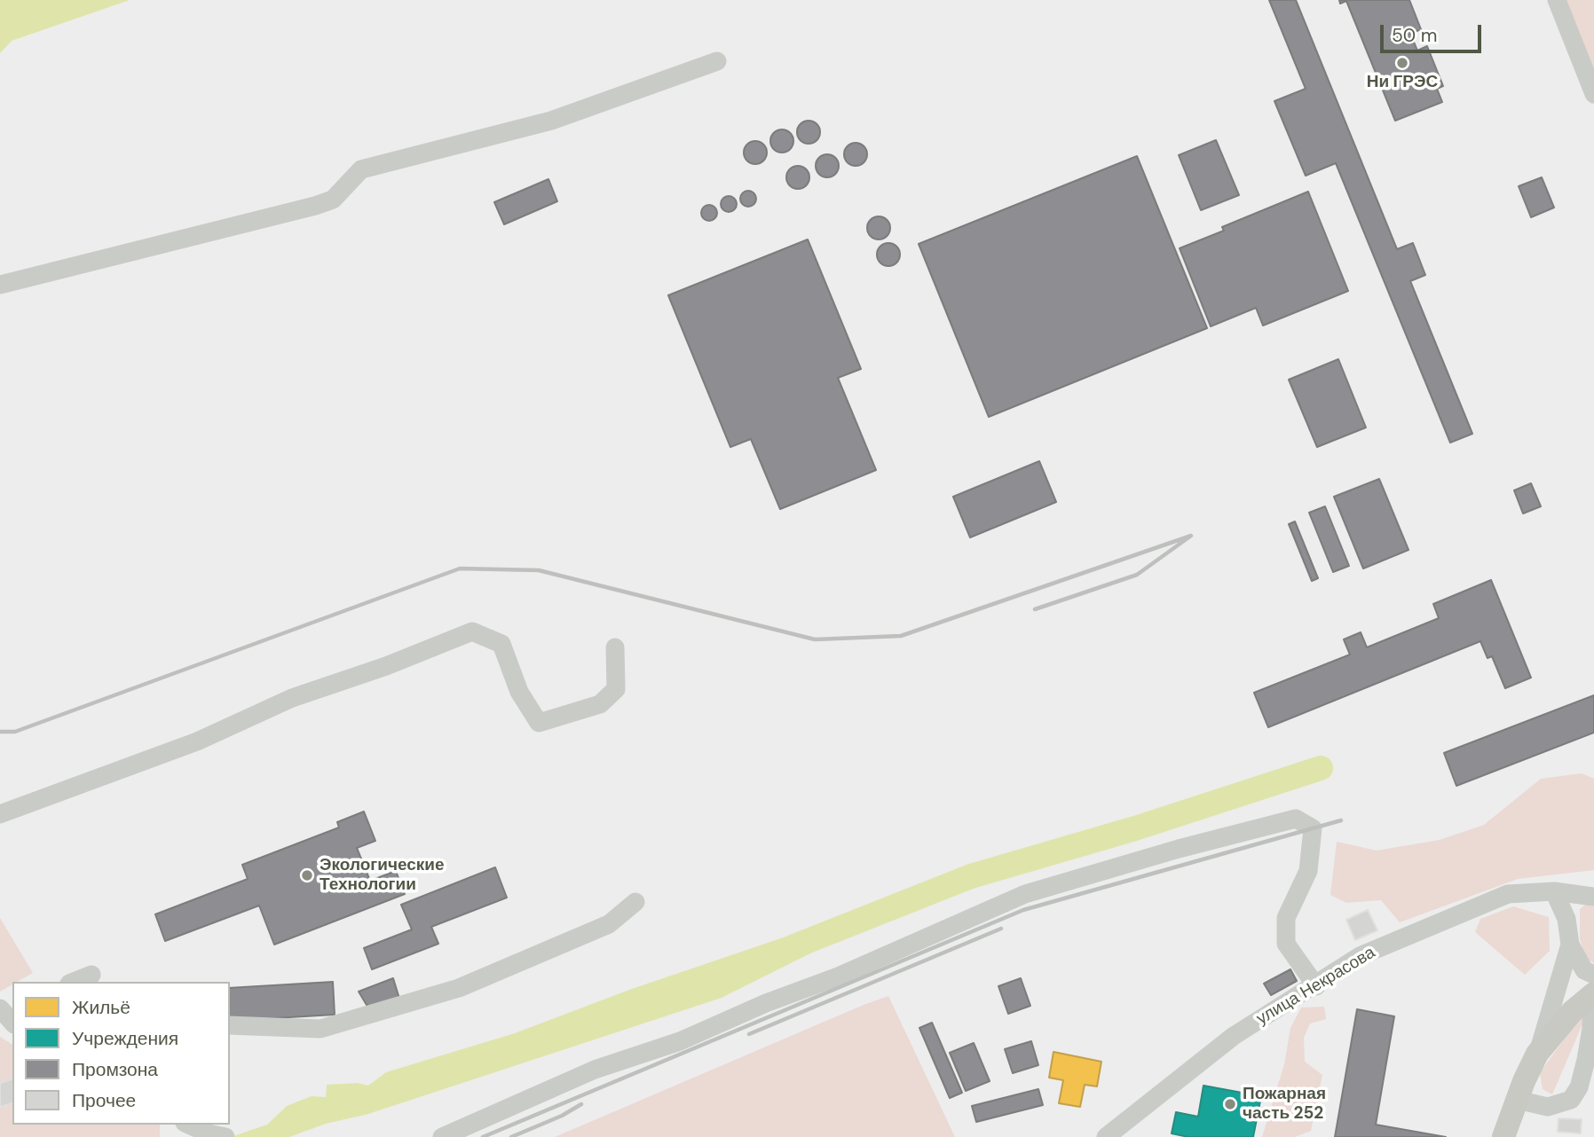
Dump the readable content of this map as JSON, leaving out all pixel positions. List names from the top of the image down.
{
  "streets": {
    "street": ["улица Некрасова"]
  },
  "places": ["Ни ГРЭС", "Экологические Технологии", "Пожарная часть 252"],
  "legend": [
    "Жильё",
    "Учреждения",
    "Промзона",
    "Прочее"
  ],
  "scale_bar": "50 m"
}
